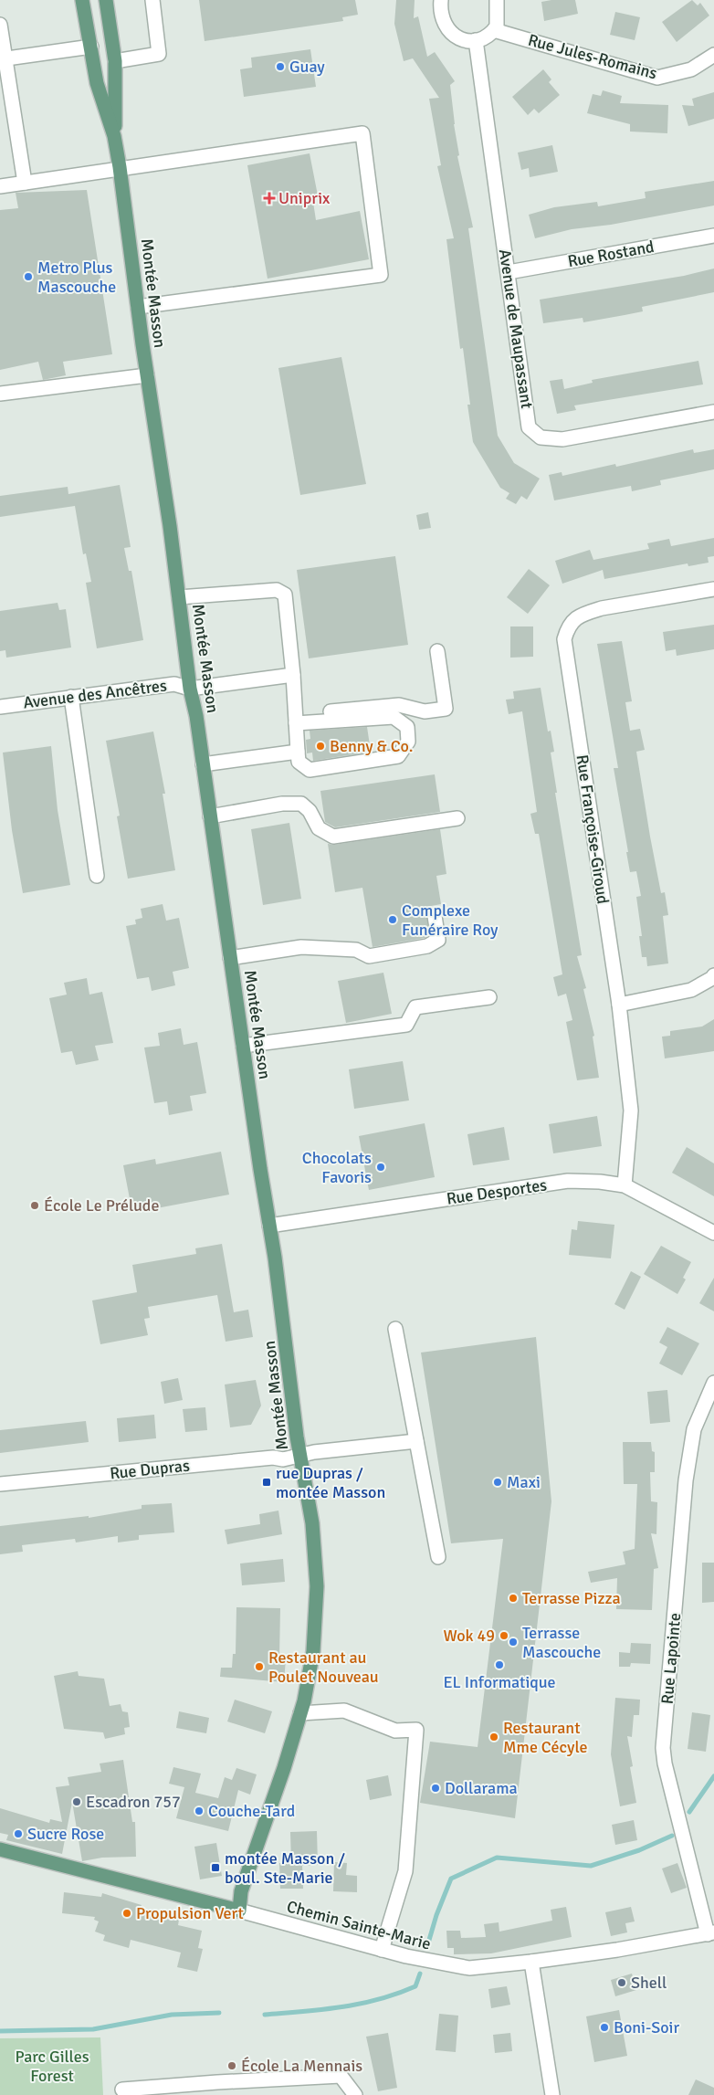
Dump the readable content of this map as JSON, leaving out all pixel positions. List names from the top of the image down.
{
  "streets": {
    "main road": ["Montée Masson", "Chemin Sainte-Marie"],
    "street": [
      "Rue Jules-Romains",
      "Rue Rostand",
      "Avenue de Maupassant",
      "Avenue des Ancêtres",
      "Rue Françoise-Giroud",
      "Rue Desportes",
      "Rue Dupras",
      "Rue Lapointe"
    ]
  },
  "crossings": [
    ["Rue Rostand", "Avenue de Maupassant"],
    ["Montée Masson", "Avenue des Ancêtres"],
    ["Montée Masson", "Rue Desportes"],
    ["Montée Masson", "Rue Dupras"],
    ["Montée Masson", "Chemin Sainte-Marie"],
    ["Rue Françoise-Giroud", "Rue Desportes"],
    ["Rue Lapointe", "Chemin Sainte-Marie"]
  ],
  "parks": ["Parc Gilles Forest"],
  "places": {
    "other": [
      "Guay",
      "Metro Plus Mascouche",
      "Benny & Co.",
      "Complexe Funéraire Roy",
      "Chocolats Favoris",
      "École Le Prélude",
      "Maxi",
      "Terrasse Pizza",
      "Wok 49",
      "Terrasse Mascouche",
      "EL Informatique",
      "Restaurant au Poulet Nouveau",
      "Restaurant Mme Cécyle",
      "Dollarama",
      "Escadron 757",
      "Couche-Tard",
      "Sucre Rose",
      "Propulsion Vert",
      "Shell",
      "Boni-Soir",
      "École La Mennais"
    ],
    "health": ["Uniprix"],
    "transit": ["rue Dupras / montée Masson", "montée Masson / boul. Ste-Marie"]
  }
}
